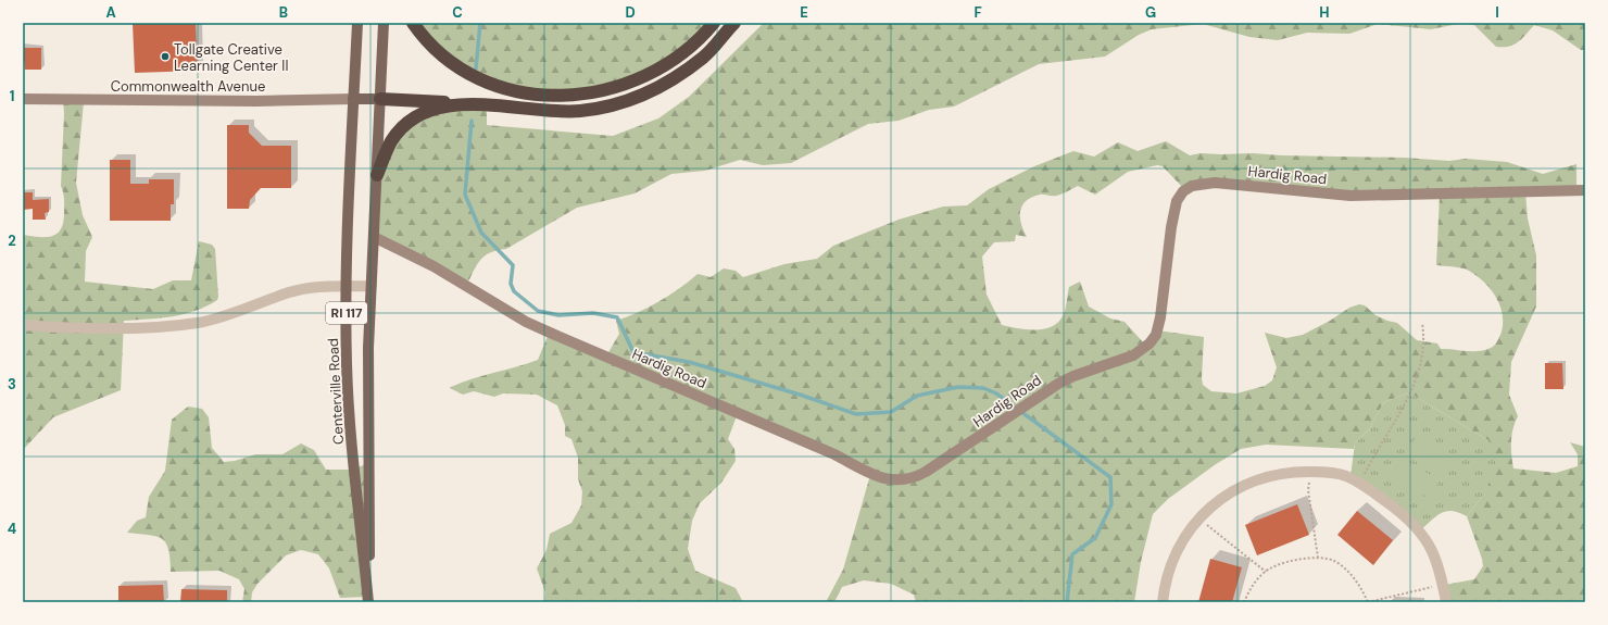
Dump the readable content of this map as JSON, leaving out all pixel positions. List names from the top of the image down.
{
  "streets": {
    "main road": ["RI 117", "Centerville Road"],
    "street": ["Commonwealth Avenue", "Hardig Road"]
  },
  "crossings": [
    ["Commonwealth Avenue", "Centerville Road"],
    ["Hardig Road", "Centerville Road"]
  ],
  "places": ["Tollgate Creative Learning Center II"],
  "grid": {
    "columns": [
      "A",
      "B",
      "C",
      "D",
      "E",
      "F",
      "G",
      "H",
      "I"
    ],
    "rows": [
      "1",
      "2",
      "3",
      "4"
    ]
  }
}
